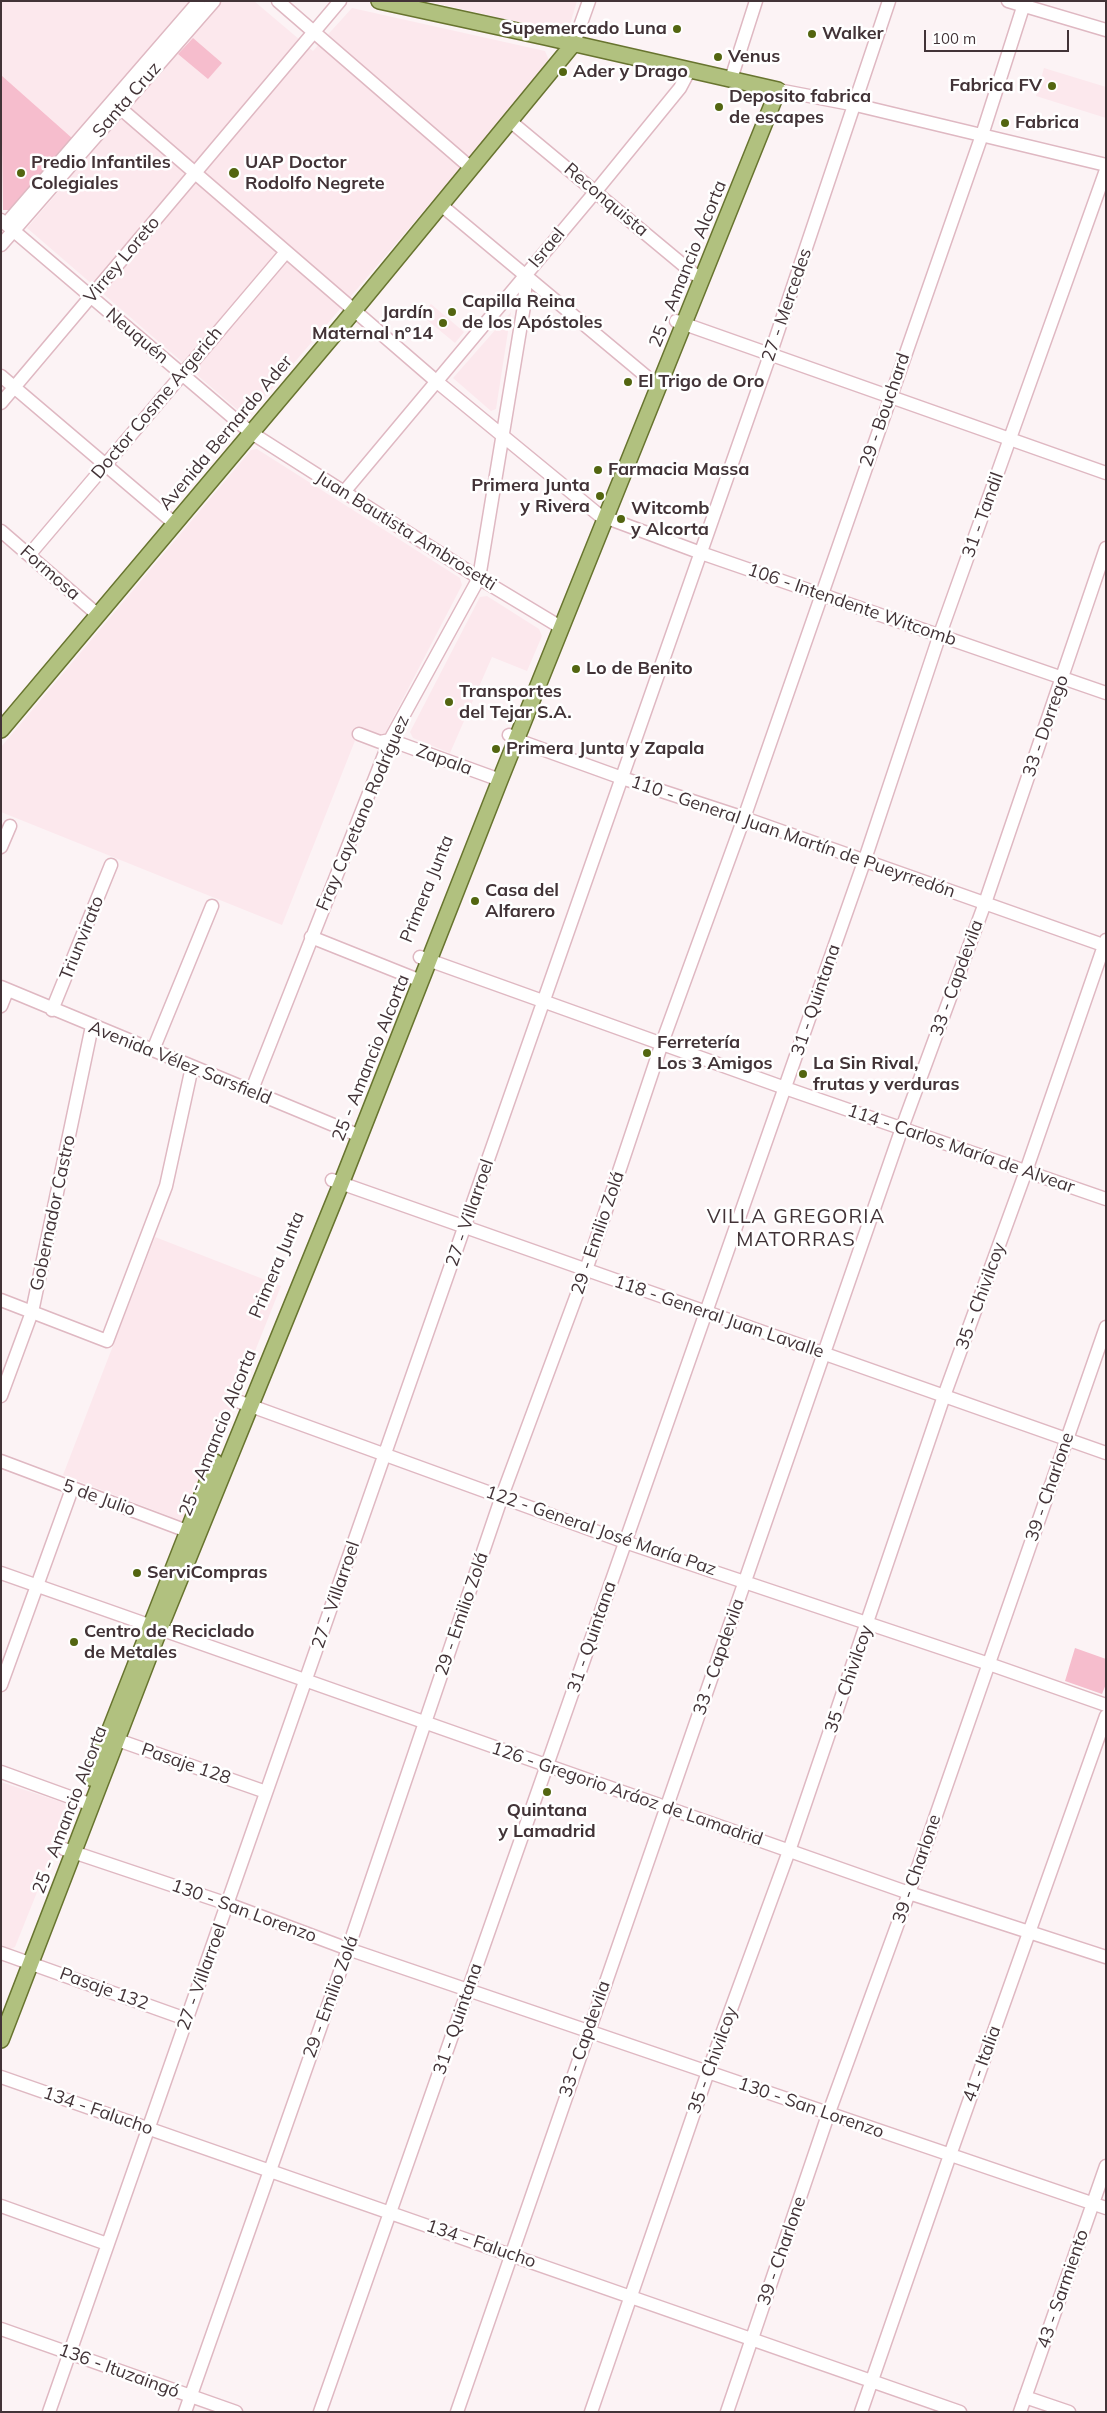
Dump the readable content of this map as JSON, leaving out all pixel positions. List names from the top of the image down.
{
  "streets": {
    "main road": ["Avenida Bernardo Ader", "Primera Junta"],
    "street": [
      "Santa Cruz",
      "Reconquista",
      "Israel",
      "Virrey Loreto",
      "27 - Mercedes",
      "Neuquén",
      "Doctor Cosme Argerich",
      "29 - Bouchard",
      "31 - Tandil",
      "Juan Bautista Ambrosetti",
      "Formosa",
      "106 - Intendente Witcomb",
      "33 - Dorrego",
      "Zapala",
      "Fray Cayetano Rodríguez",
      "110 - General Juan Martín de Pueyrredón",
      "Triunvirato",
      "33 - Capdevila",
      "31 - Quintana",
      "Avenida Vélez Sarsfield",
      "114 - Carlos María de Alvear",
      "Gobernador Castro",
      "27 - Villarroel",
      "29 - Emilio Zolá",
      "35 - Chivilcoy",
      "118 - General Juan Lavalle",
      "39 - Charlone",
      "5 de Julio",
      "122 - General José María Paz",
      "Pasaje 128",
      "126 - Gregorio Aráoz de Lamadrid",
      "130 - San Lorenzo",
      "Pasaje 132",
      "41 - Italia",
      "134 - Falucho",
      "43 - Sarmiento",
      "136 - Ituzaingó"
    ]
  },
  "crossings": [
    ["Santa Cruz", "Neuquén"],
    ["Santa Cruz", "106 - Intendente Witcomb"],
    ["Reconquista", "Israel"],
    ["Reconquista", "Avenida Bernardo Ader"],
    ["Reconquista", "Primera Junta"],
    ["Israel", "Juan Bautista Ambrosetti"],
    ["Israel", "106 - Intendente Witcomb"],
    ["Israel", "Fray Cayetano Rodríguez"],
    ["Virrey Loreto", "Neuquén"],
    ["Virrey Loreto", "106 - Intendente Witcomb"],
    ["27 - Mercedes", "106 - Intendente Witcomb"],
    ["27 - Mercedes", "110 - General Juan Martín de Pueyrredón"],
    ["27 - Mercedes", "27 - Villarroel"],
    ["Neuquén", "Doctor Cosme Argerich"],
    ["Neuquén", "Avenida Bernardo Ader"],
    ["Neuquén", "Juan Bautista Ambrosetti"],
    ["Doctor Cosme Argerich", "Formosa"],
    ["Doctor Cosme Argerich", "106 - Intendente Witcomb"],
    ["29 - Bouchard", "106 - Intendente Witcomb"],
    ["29 - Bouchard", "110 - General Juan Martín de Pueyrredón"],
    ["29 - Bouchard", "29 - Emilio Zolá"],
    ["Avenida Bernardo Ader", "Juan Bautista Ambrosetti"],
    ["Avenida Bernardo Ader", "Formosa"],
    ["Avenida Bernardo Ader", "106 - Intendente Witcomb"],
    ["31 - Tandil", "106 - Intendente Witcomb"],
    ["31 - Tandil", "110 - General Juan Martín de Pueyrredón"],
    ["31 - Tandil", "31 - Quintana"],
    ["Juan Bautista Ambrosetti", "Fray Cayetano Rodríguez"],
    ["Juan Bautista Ambrosetti", "Primera Junta"],
    ["106 - Intendente Witcomb", "33 - Dorrego"],
    ["106 - Intendente Witcomb", "Fray Cayetano Rodríguez"],
    ["106 - Intendente Witcomb", "Primera Junta"],
    ["33 - Dorrego", "110 - General Juan Martín de Pueyrredón"],
    ["33 - Dorrego", "33 - Capdevila"],
    ["Zapala", "Fray Cayetano Rodríguez"],
    ["Zapala", "Primera Junta"],
    ["Fray Cayetano Rodríguez", "Avenida Vélez Sarsfield"],
    ["110 - General Juan Martín de Pueyrredón", "Primera Junta"],
    ["110 - General Juan Martín de Pueyrredón", "33 - Capdevila"],
    ["110 - General Juan Martín de Pueyrredón", "31 - Quintana"],
    ["110 - General Juan Martín de Pueyrredón", "27 - Villarroel"],
    ["110 - General Juan Martín de Pueyrredón", "29 - Emilio Zolá"],
    ["110 - General Juan Martín de Pueyrredón", "35 - Chivilcoy"],
    ["Primera Junta", "Avenida Vélez Sarsfield"],
    ["Primera Junta", "114 - Carlos María de Alvear"],
    ["Primera Junta", "118 - General Juan Lavalle"],
    ["Primera Junta", "5 de Julio"],
    ["Primera Junta", "122 - General José María Paz"],
    ["Primera Junta", "Pasaje 128"],
    ["Primera Junta", "126 - Gregorio Aráoz de Lamadrid"],
    ["Primera Junta", "130 - San Lorenzo"],
    ["Primera Junta", "Pasaje 132"],
    ["Triunvirato", "Avenida Vélez Sarsfield"],
    ["33 - Capdevila", "114 - Carlos María de Alvear"],
    ["33 - Capdevila", "118 - General Juan Lavalle"],
    ["33 - Capdevila", "122 - General José María Paz"],
    ["33 - Capdevila", "126 - Gregorio Aráoz de Lamadrid"],
    ["33 - Capdevila", "130 - San Lorenzo"],
    ["33 - Capdevila", "134 - Falucho"],
    ["31 - Quintana", "114 - Carlos María de Alvear"],
    ["31 - Quintana", "118 - General Juan Lavalle"],
    ["31 - Quintana", "122 - General José María Paz"],
    ["31 - Quintana", "126 - Gregorio Aráoz de Lamadrid"],
    ["31 - Quintana", "130 - San Lorenzo"],
    ["31 - Quintana", "134 - Falucho"],
    ["Avenida Vélez Sarsfield", "Gobernador Castro"],
    ["114 - Carlos María de Alvear", "27 - Villarroel"],
    ["114 - Carlos María de Alvear", "29 - Emilio Zolá"],
    ["114 - Carlos María de Alvear", "35 - Chivilcoy"],
    ["27 - Villarroel", "118 - General Juan Lavalle"],
    ["27 - Villarroel", "122 - General José María Paz"],
    ["27 - Villarroel", "Pasaje 128"],
    ["27 - Villarroel", "126 - Gregorio Aráoz de Lamadrid"],
    ["27 - Villarroel", "130 - San Lorenzo"],
    ["27 - Villarroel", "Pasaje 132"],
    ["27 - Villarroel", "134 - Falucho"],
    ["27 - Villarroel", "136 - Ituzaingó"],
    ["29 - Emilio Zolá", "118 - General Juan Lavalle"],
    ["29 - Emilio Zolá", "122 - General José María Paz"],
    ["29 - Emilio Zolá", "126 - Gregorio Aráoz de Lamadrid"],
    ["29 - Emilio Zolá", "130 - San Lorenzo"],
    ["29 - Emilio Zolá", "134 - Falucho"],
    ["29 - Emilio Zolá", "136 - Ituzaingó"],
    ["35 - Chivilcoy", "118 - General Juan Lavalle"],
    ["35 - Chivilcoy", "122 - General José María Paz"],
    ["35 - Chivilcoy", "126 - Gregorio Aráoz de Lamadrid"],
    ["35 - Chivilcoy", "130 - San Lorenzo"],
    ["35 - Chivilcoy", "134 - Falucho"],
    ["118 - General Juan Lavalle", "39 - Charlone"],
    ["39 - Charlone", "122 - General José María Paz"],
    ["39 - Charlone", "126 - Gregorio Aráoz de Lamadrid"],
    ["39 - Charlone", "130 - San Lorenzo"],
    ["39 - Charlone", "134 - Falucho"],
    ["126 - Gregorio Aráoz de Lamadrid", "41 - Italia"],
    ["130 - San Lorenzo", "41 - Italia"],
    ["130 - San Lorenzo", "43 - Sarmiento"],
    ["41 - Italia", "134 - Falucho"]
  ],
  "districts": ["VILLA GREGORIA MATORRAS"],
  "places": [
    "Supemercado Luna",
    "Walker",
    "Venus",
    "Ader y Drago",
    "Fabrica FV",
    "Deposito fabrica de escapes",
    "Fabrica",
    "Predio Infantiles Colegiales",
    "UAP Doctor Rodolfo Negrete",
    "Capilla Reina de los Apóstoles",
    "Jardín Maternal n°14",
    "El Trigo de Oro",
    "Farmacia Massa",
    "Primera Junta y Rivera",
    "Witcomb y Alcorta",
    "Lo de Benito",
    "Transportes del Tejar S.A.",
    "Primera Junta y Zapala",
    "Casa del Alfarero",
    "Ferretería Los 3 Amigos",
    "La Sin Rival, frutas y verduras",
    "ServiCompras",
    "Centro de Reciclado de Metales",
    "Quintana y Lamadrid"
  ],
  "scale_bar": "100 m"
}
